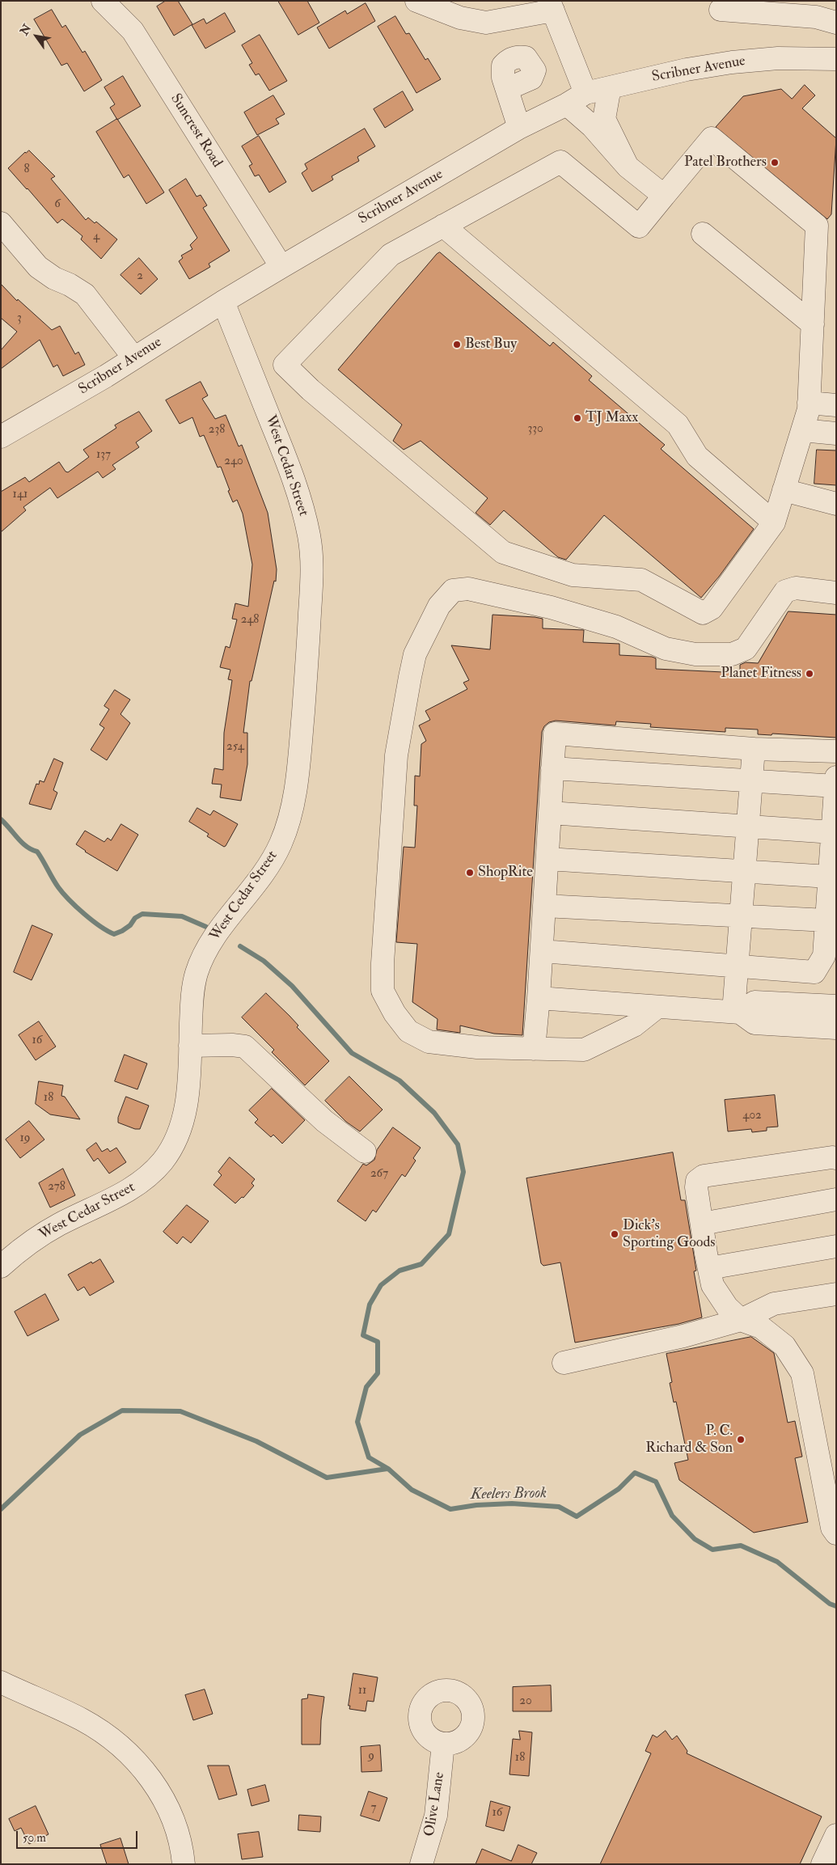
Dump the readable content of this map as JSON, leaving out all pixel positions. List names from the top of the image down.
{
  "streets": {
    "street": [
      "Scribner Avenue",
      "Suncrest Road",
      "West Cedar Street",
      "Olive Lane"
    ]
  },
  "crossings": [
    ["Scribner Avenue", "Suncrest Road"],
    ["Scribner Avenue", "West Cedar Street"]
  ],
  "water": ["Keelers Brook"],
  "places": [
    "Patel Brothers",
    "Best Buy",
    "TJ Maxx",
    "Planet Fitness",
    "ShopRite",
    "Dick's Sporting Goods",
    "P. C. Richard & Son"
  ],
  "house_numbers": [
    "8",
    "6",
    "4",
    "2",
    "3",
    "330",
    "238",
    "137",
    "240",
    "141",
    "248",
    "254",
    "16",
    "18",
    "402",
    "19",
    "267",
    "278",
    "11",
    "20",
    "9",
    "18",
    "7",
    "16"
  ],
  "scale_bar": "50 m",
  "north": "top left"
}
